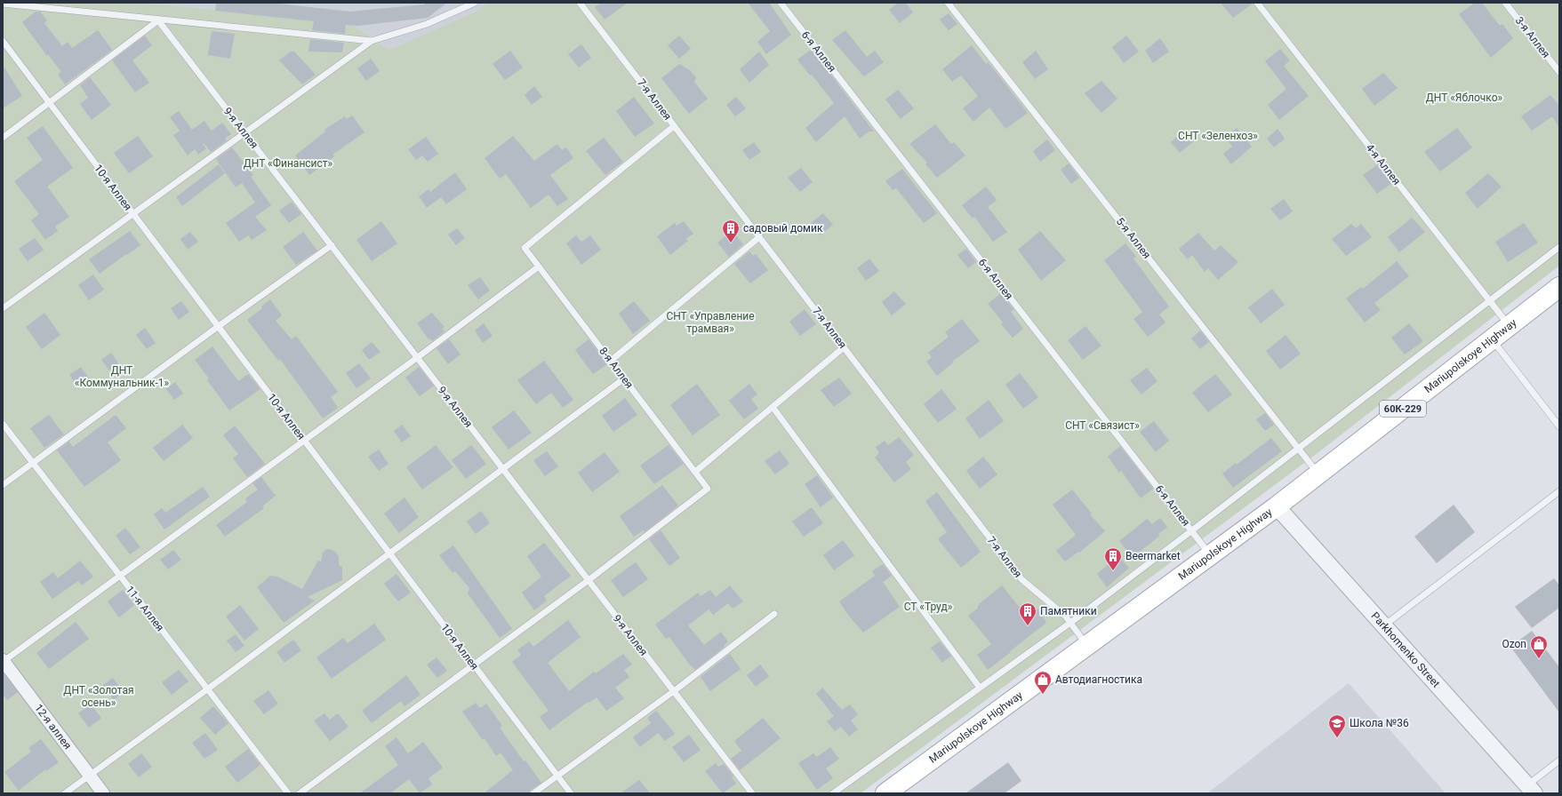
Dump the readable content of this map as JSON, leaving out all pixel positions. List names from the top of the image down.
{
  "streets": {
    "main road": ["Mariupolskoye Highway", "60К-229"],
    "street": ["Parkhomenko Street", "12-я аллея"],
    "lane": [
      "3-я Аллея",
      "6-я Аллея",
      "7-я Аллея",
      "9-я Аллея",
      "4-я Аллея",
      "10-я Аллея",
      "5-я Аллея",
      "8-я Аллея",
      "11-я Аллея"
    ]
  },
  "crossings": [
    ["6-я Аллея", "Mariupolskoye Highway"],
    ["7-я Аллея", "Mariupolskoye Highway"],
    ["7-я Аллея", "8-я Аллея"],
    ["9-я Аллея", "8-я Аллея"],
    ["4-я Аллея", "Mariupolskoye Highway"],
    ["5-я Аллея", "Mariupolskoye Highway"],
    ["Mariupolskoye Highway", "Parkhomenko Street"]
  ],
  "parks": [
    "ДНТ «Яблочко»",
    "СНТ «Зеленхоз»",
    "ДНТ «Финансист»",
    "СНТ «Управление трамвая»",
    "ДНТ «Коммунальник-1»",
    "СНТ «Связист»",
    "СТ «Труд»",
    "ДНТ «Золотая осень»"
  ],
  "places": {
    "building": ["садовый домик", "Beermarket", "Памятники"],
    "shop": ["Ozon", "Автодиагностика"],
    "school or university": ["Школа №36"]
  }
}
